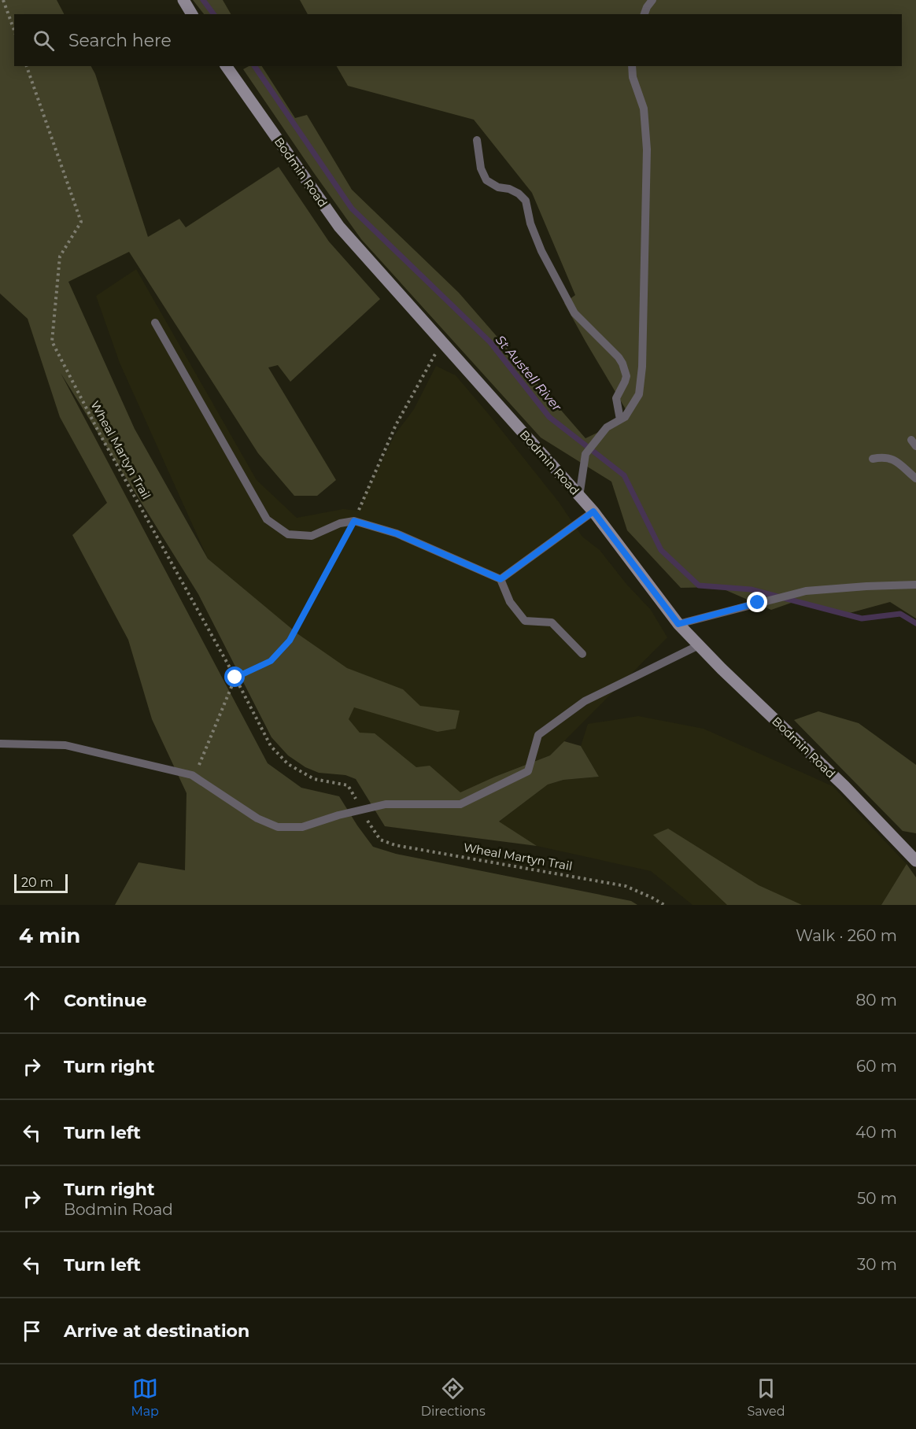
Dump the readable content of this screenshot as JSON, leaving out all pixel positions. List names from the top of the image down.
{
  "streets": {
    "main road": ["Bodmin Road"],
    "path": ["Wheal Martyn Trail"]
  },
  "water": ["St Austell River"],
  "scale_bar": "20 m",
  "page": {
    "search": "Search here",
    "scale": "20 m",
    "heading": ["4 min", "Walk · 260 m"],
    "list": [
      ["Continue", "80 m"],
      ["Turn right", "60 m"],
      ["Turn left", "40 m"],
      ["Turn right", "Bodmin Road", "50 m"],
      ["Turn left", "30 m"],
      "Arrive at destination"
    ],
    "nav": ["Map", "Directions", "Saved"]
  }
}
